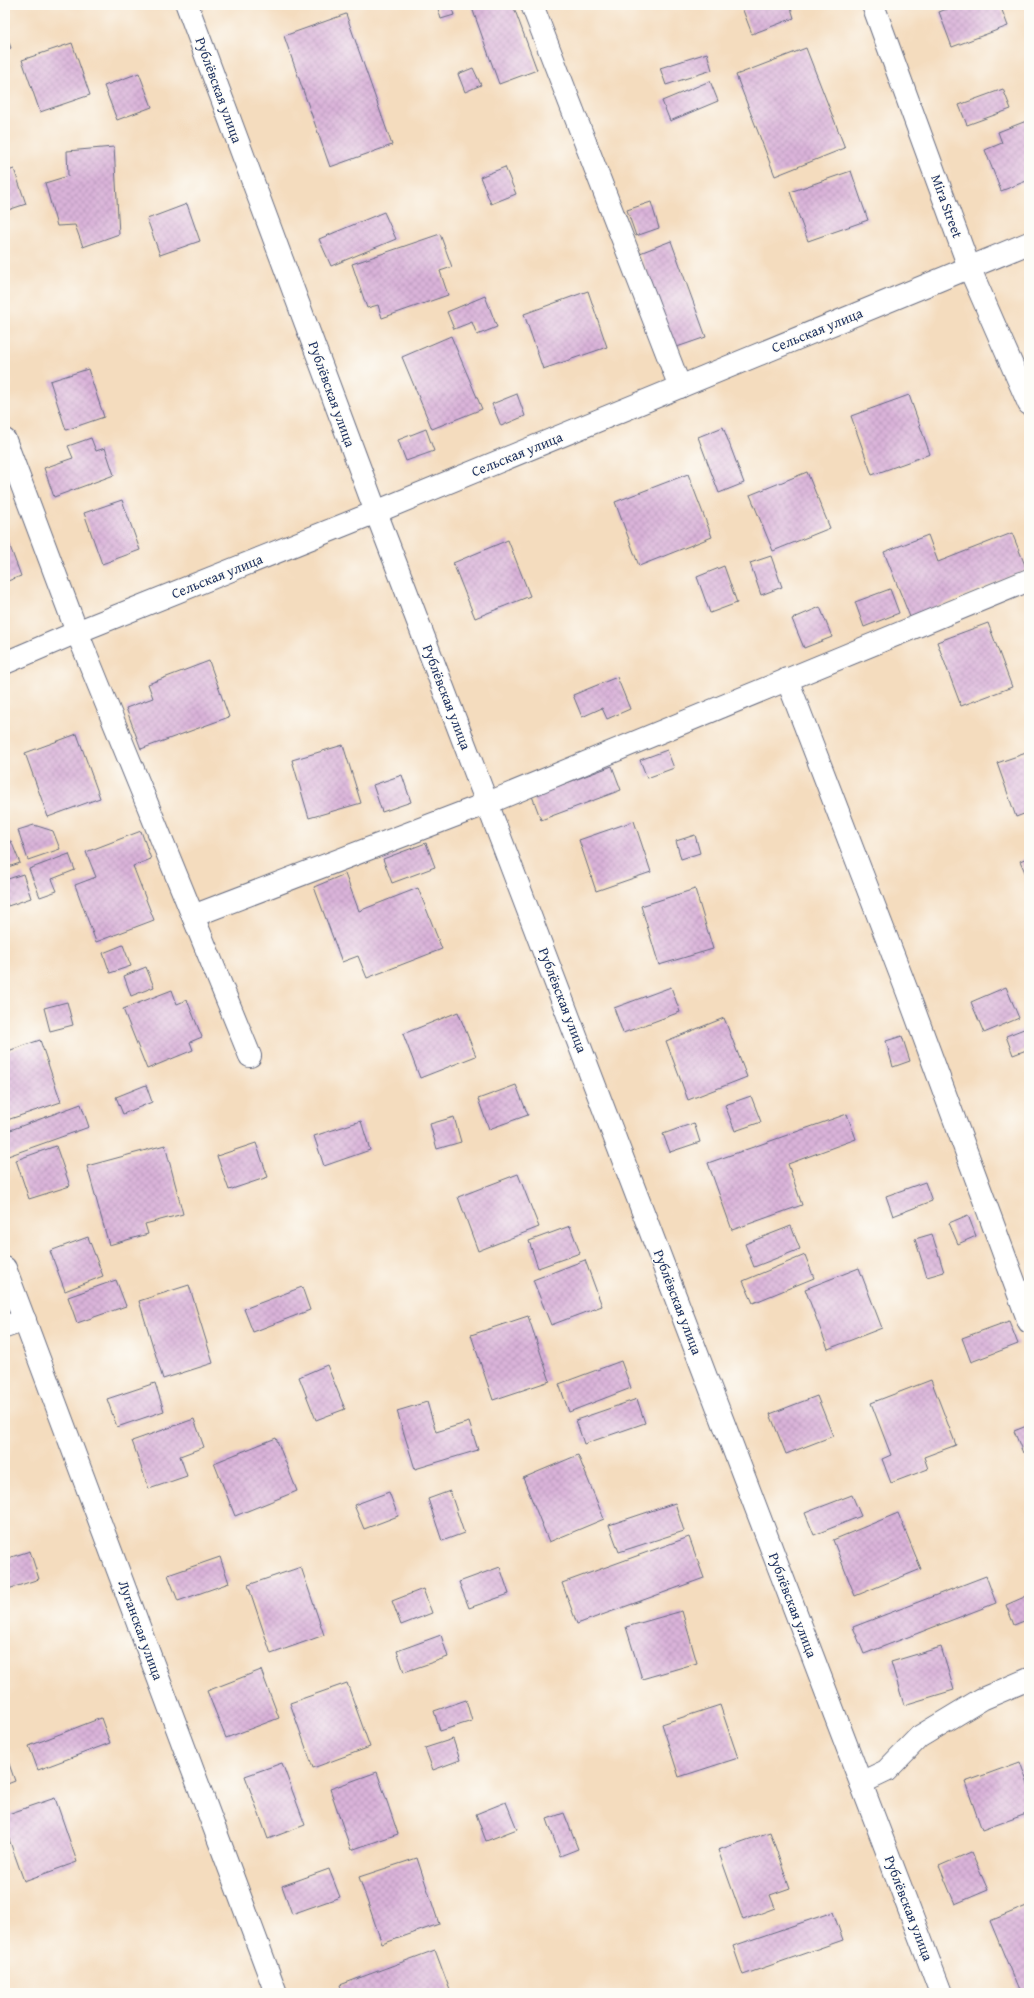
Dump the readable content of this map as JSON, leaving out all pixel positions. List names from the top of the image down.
{
  "streets": {
    "street": [
      "Рублёвская улица",
      "Mira Street",
      "Сельская улица",
      "Луганская улица"
    ]
  },
  "crossings": [
    ["Рублёвская улица", "Сельская улица"],
    ["Mira Street", "Сельская улица"]
  ]
}
